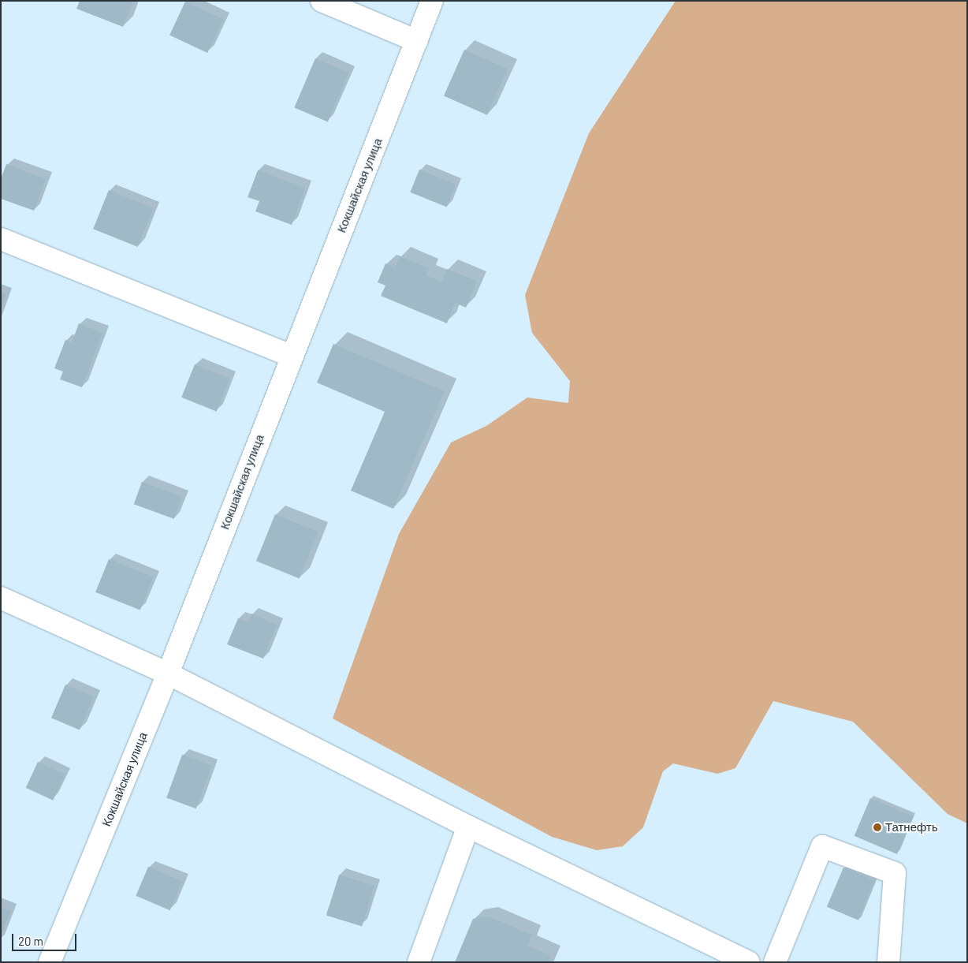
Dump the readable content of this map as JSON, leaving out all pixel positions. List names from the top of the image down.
{
  "streets": {
    "street": ["Кокшайская улица"]
  },
  "places": ["Татнефть"],
  "scale_bar": "20 m"
}
